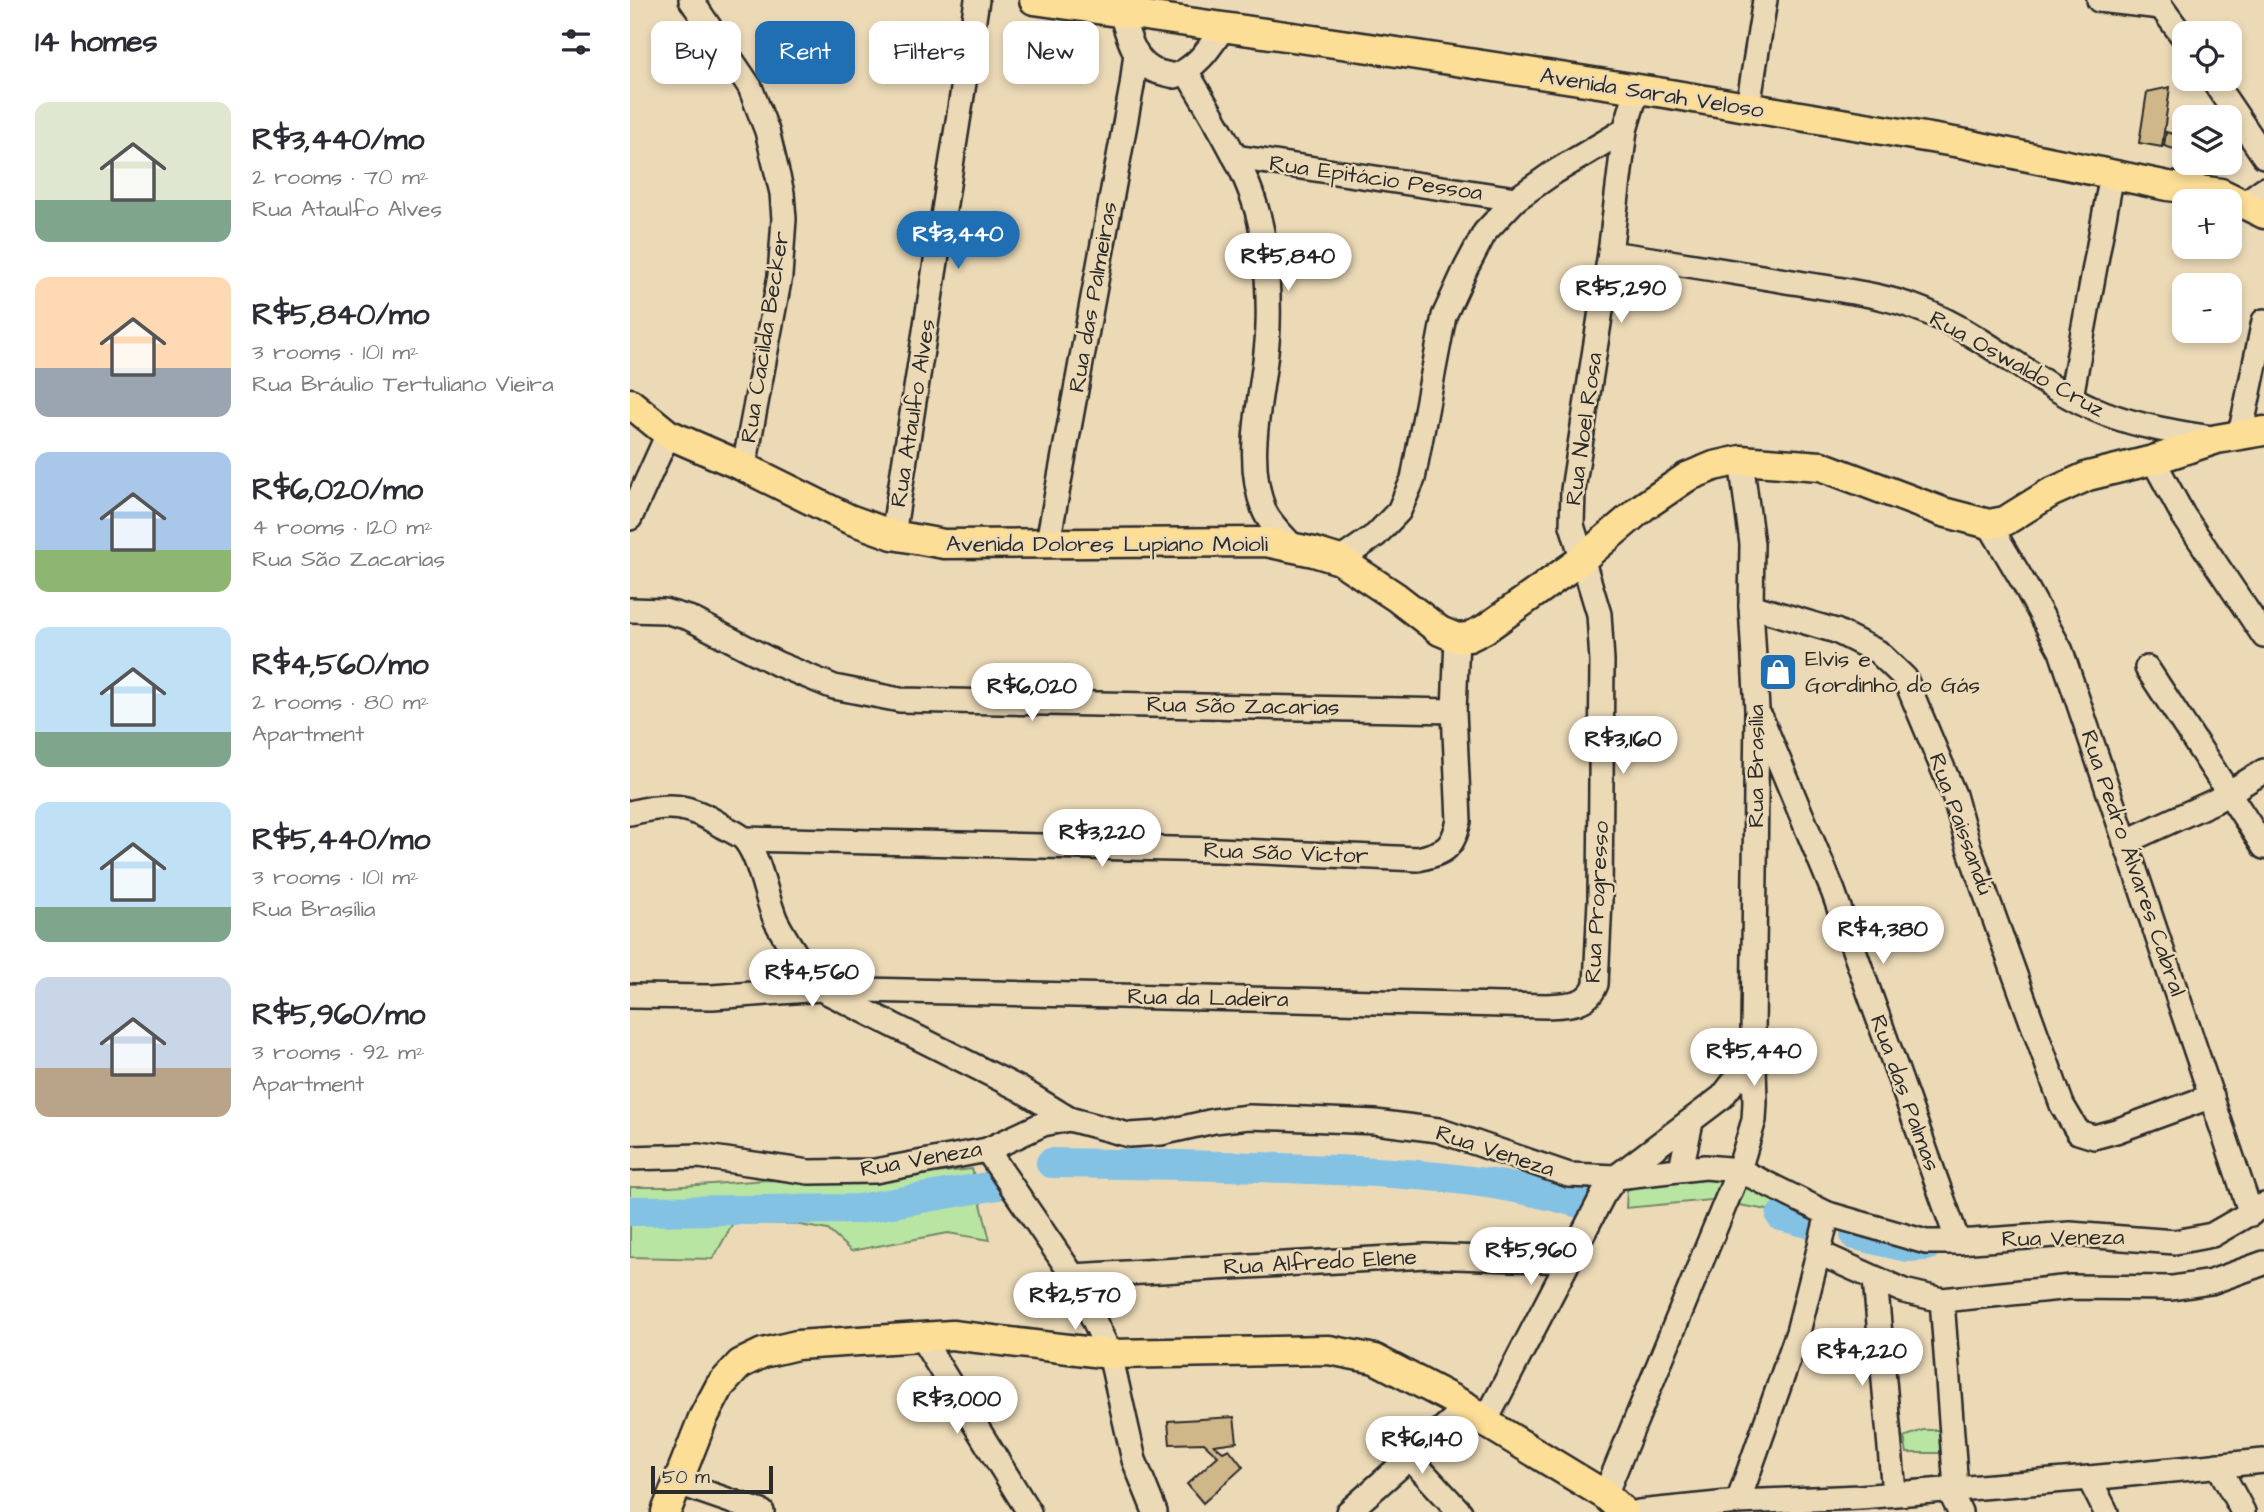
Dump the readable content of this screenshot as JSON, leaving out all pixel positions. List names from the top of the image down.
{
  "streets": {
    "main road": ["Avenida Sarah Veloso", "Avenida Dolores Lupiano Moioli"],
    "street": [
      "Rua Epitácio Pessoa",
      "Rua das Palmeiras",
      "Rua Cacilda Becker",
      "Rua Oswaldo Cruz",
      "Rua Ataulfo Alves",
      "Rua Noel Rosa",
      "Rua São Zacarias",
      "Rua Brasília",
      "Rua Paissandú",
      "Rua São Victor",
      "Rua Pedro Álvares Cabral",
      "Rua Progresso",
      "Rua da Ladeira",
      "Rua das Palmas",
      "Rua Veneza",
      "Rua Alfredo Elene"
    ]
  },
  "crossings": [
    ["Avenida Sarah Veloso", "Rua Noel Rosa"],
    ["Rua das Palmeiras", "Avenida Dolores Lupiano Moioli"],
    ["Rua Cacilda Becker", "Avenida Dolores Lupiano Moioli"],
    ["Rua Oswaldo Cruz", "Rua Noel Rosa"],
    ["Rua Ataulfo Alves", "Avenida Dolores Lupiano Moioli"],
    ["Rua Noel Rosa", "Rua Progresso"],
    ["Rua São Zacarias", "Rua São Victor"],
    ["Rua Brasília", "Rua Paissandú"],
    ["Rua Brasília", "Rua das Palmas"],
    ["Rua Brasília", "Rua Veneza"],
    ["Rua Paissandú", "Rua Pedro Álvares Cabral"],
    ["Rua Pedro Álvares Cabral", "Rua Veneza"],
    ["Rua Progresso", "Rua da Ladeira"],
    ["Rua das Palmas", "Rua Veneza"]
  ],
  "places": {
    "shop": ["Elvis e Gordinho do Gás"]
  },
  "scale_bar": "50 m",
  "page": {
    "heading": "14 homes",
    "map_buttons": ["+", "−"],
    "chip": [
      "Buy",
      "Rent",
      "Filters",
      "New"
    ],
    "list": [
      {
        "name": "R$3,440/mo",
        "note": "2 rooms · 70 m² · Rua Ataulfo Alves"
      },
      {
        "name": "R$5,840/mo",
        "note": "3 rooms · 101 m² · Rua Bráulio Tertuliano Vieira"
      },
      {
        "name": "R$6,020/mo",
        "note": "4 rooms · 120 m² · Rua São Zacarias"
      },
      {
        "name": "R$4,560/mo",
        "note": "2 rooms · 80 m² · Apartment"
      },
      {
        "name": "R$5,440/mo",
        "note": "3 rooms · 101 m² · Rua Brasília"
      },
      {
        "name": "R$5,960/mo",
        "note": "3 rooms · 92 m² · Apartment"
      }
    ],
    "price": [
      "R$3,440",
      "R$5,840",
      "R$5,290",
      "R$6,020",
      "R$3,160",
      "R$3,220",
      "R$4,380",
      "R$4,560",
      "R$5,440",
      "R$5,960",
      "R$2,570",
      "R$4,220",
      "R$3,000",
      "R$6,140"
    ],
    "scale": "50 m"
  }
}
